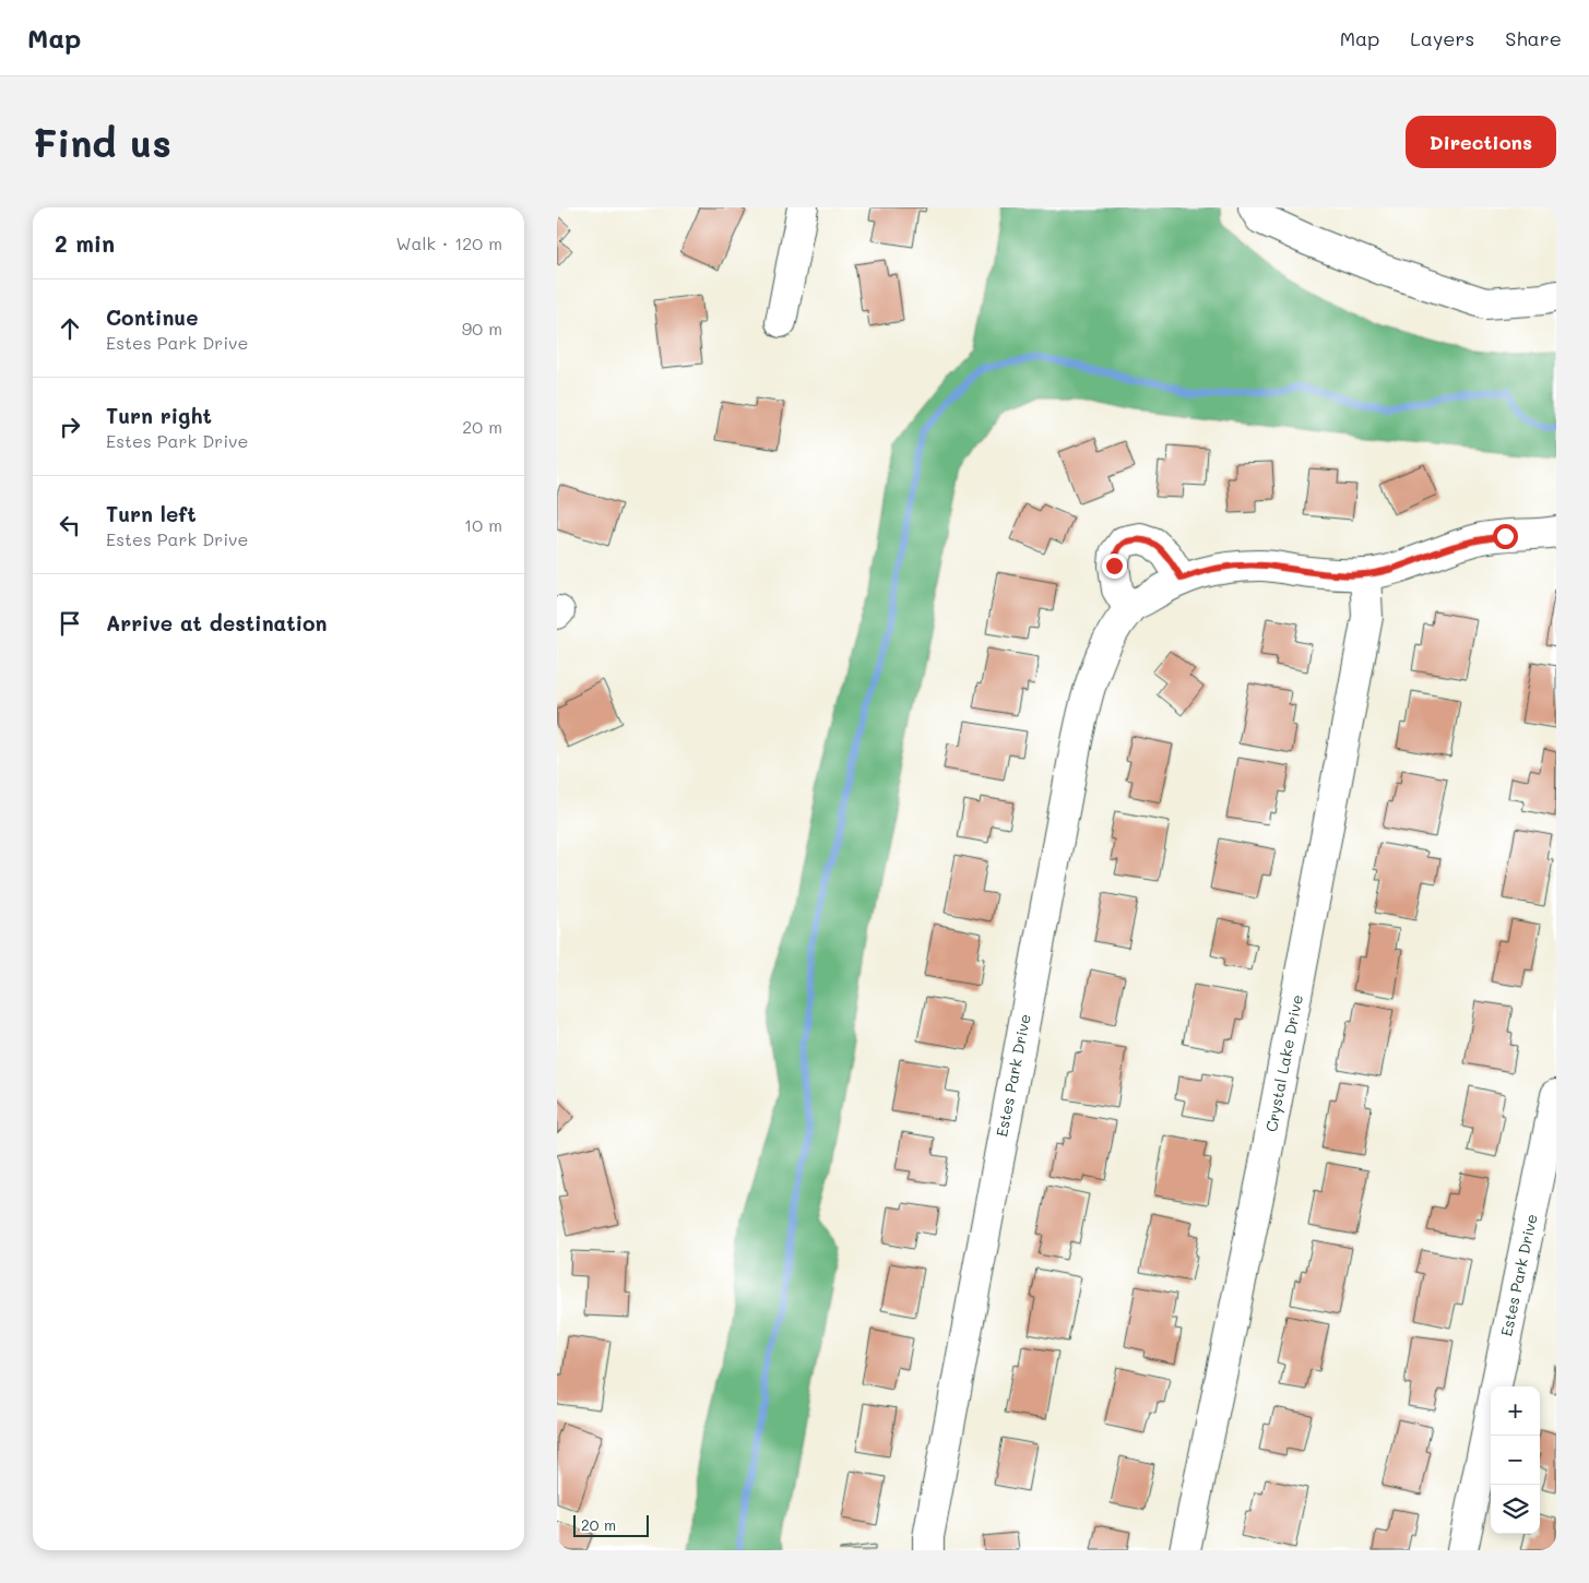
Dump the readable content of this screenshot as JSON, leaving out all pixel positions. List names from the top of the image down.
{
  "streets": {
    "street": ["Crystal Lake Drive", "Estes Park Drive"]
  },
  "crossings": [
    ["Crystal Lake Drive", "Estes Park Drive"]
  ],
  "scale_bar": "20 m",
  "page": {
    "header": "Map",
    "nav": ["Map", "Layers", "Share"],
    "buttons": "Directions",
    "title": "Find us",
    "heading": ["2 min", "Walk · 120 m"],
    "list": [
      ["Continue", "Estes Park Drive", "90 m"],
      ["Turn right", "Estes Park Drive", "20 m"],
      ["Turn left", "Estes Park Drive", "10 m"],
      "Arrive at destination"
    ],
    "map_buttons": ["+", "−"],
    "scale": "20 m"
  }
}
